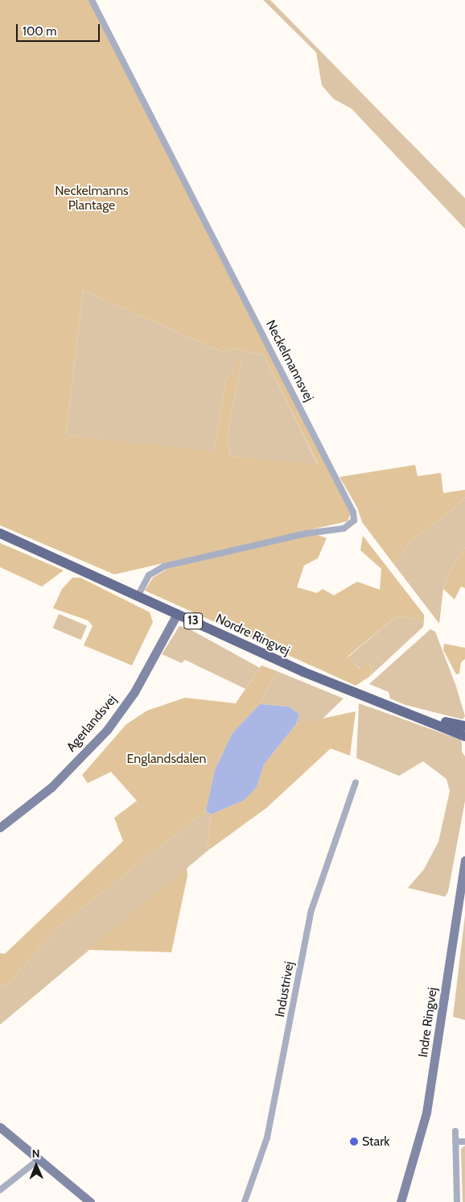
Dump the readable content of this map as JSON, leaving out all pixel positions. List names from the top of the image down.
{
  "streets": {
    "main road": ["13", "Nordre Ringvej"],
    "street": [
      "Neckelmannsvej",
      "Agerlandsvej",
      "Industrivej",
      "Indre Ringvej"
    ]
  },
  "crossings": [
    ["Neckelmannsvej", "Nordre Ringvej"],
    ["13", "Nordre Ringvej"],
    ["Nordre Ringvej", "Agerlandsvej"]
  ],
  "parks": ["Neckelmanns Plantage", "Englandsdalen"],
  "places": ["Stark"],
  "scale_bar": "100 m",
  "north": "top"
}
